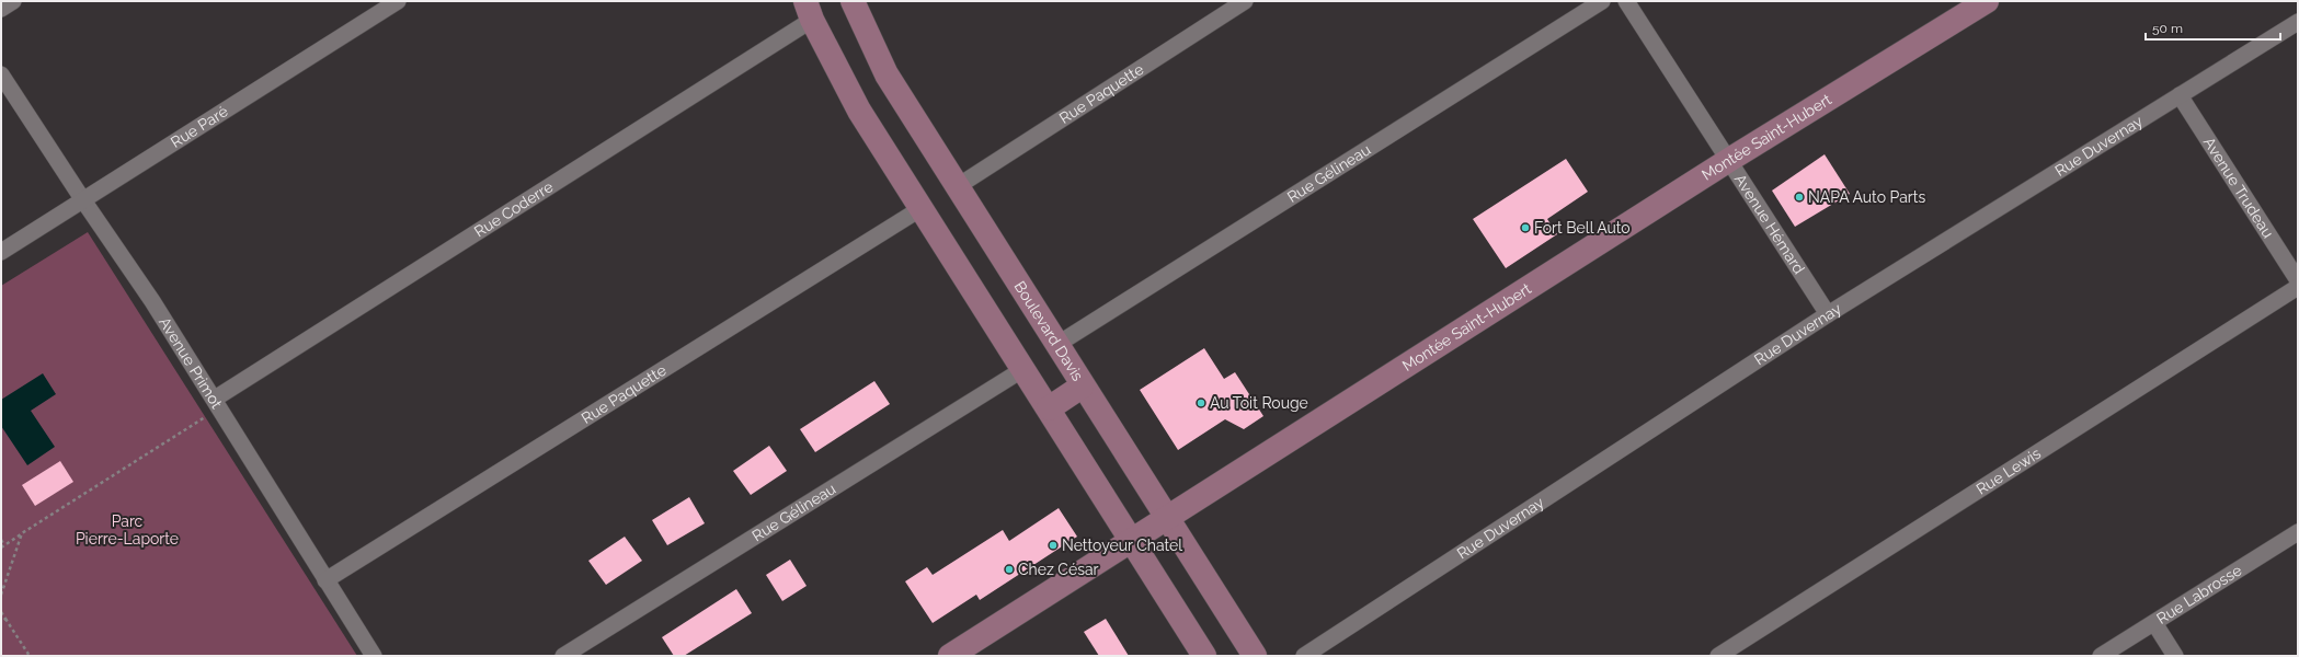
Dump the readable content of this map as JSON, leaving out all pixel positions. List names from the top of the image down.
{
  "streets": {
    "street": [
      "Rue Paquette",
      "Rue Paré",
      "Montée Saint-Hubert",
      "Rue Duvernay",
      "Rue Gélineau",
      "Avenue Trudeau",
      "Rue Coderre",
      "Avenue Hémard",
      "Boulevard Davis",
      "Avenue Primot",
      "Rue Lewis",
      "Rue Labrosse"
    ]
  },
  "crossings": [
    ["Rue Paquette", "Boulevard Davis"],
    ["Rue Paquette", "Avenue Primot"],
    ["Rue Paré", "Avenue Primot"],
    ["Montée Saint-Hubert", "Avenue Hémard"],
    ["Montée Saint-Hubert", "Boulevard Davis"],
    ["Rue Duvernay", "Avenue Trudeau"],
    ["Rue Duvernay", "Avenue Hémard"],
    ["Rue Gélineau", "Boulevard Davis"],
    ["Rue Coderre", "Avenue Primot"]
  ],
  "parks": ["Parc Pierre-Laporte"],
  "places": [
    "NAPA Auto Parts",
    "Fort Bell Auto",
    "Au Toit Rouge",
    "Nettoyeur Chatel",
    "Chez César"
  ],
  "scale_bar": "50 m"
}
